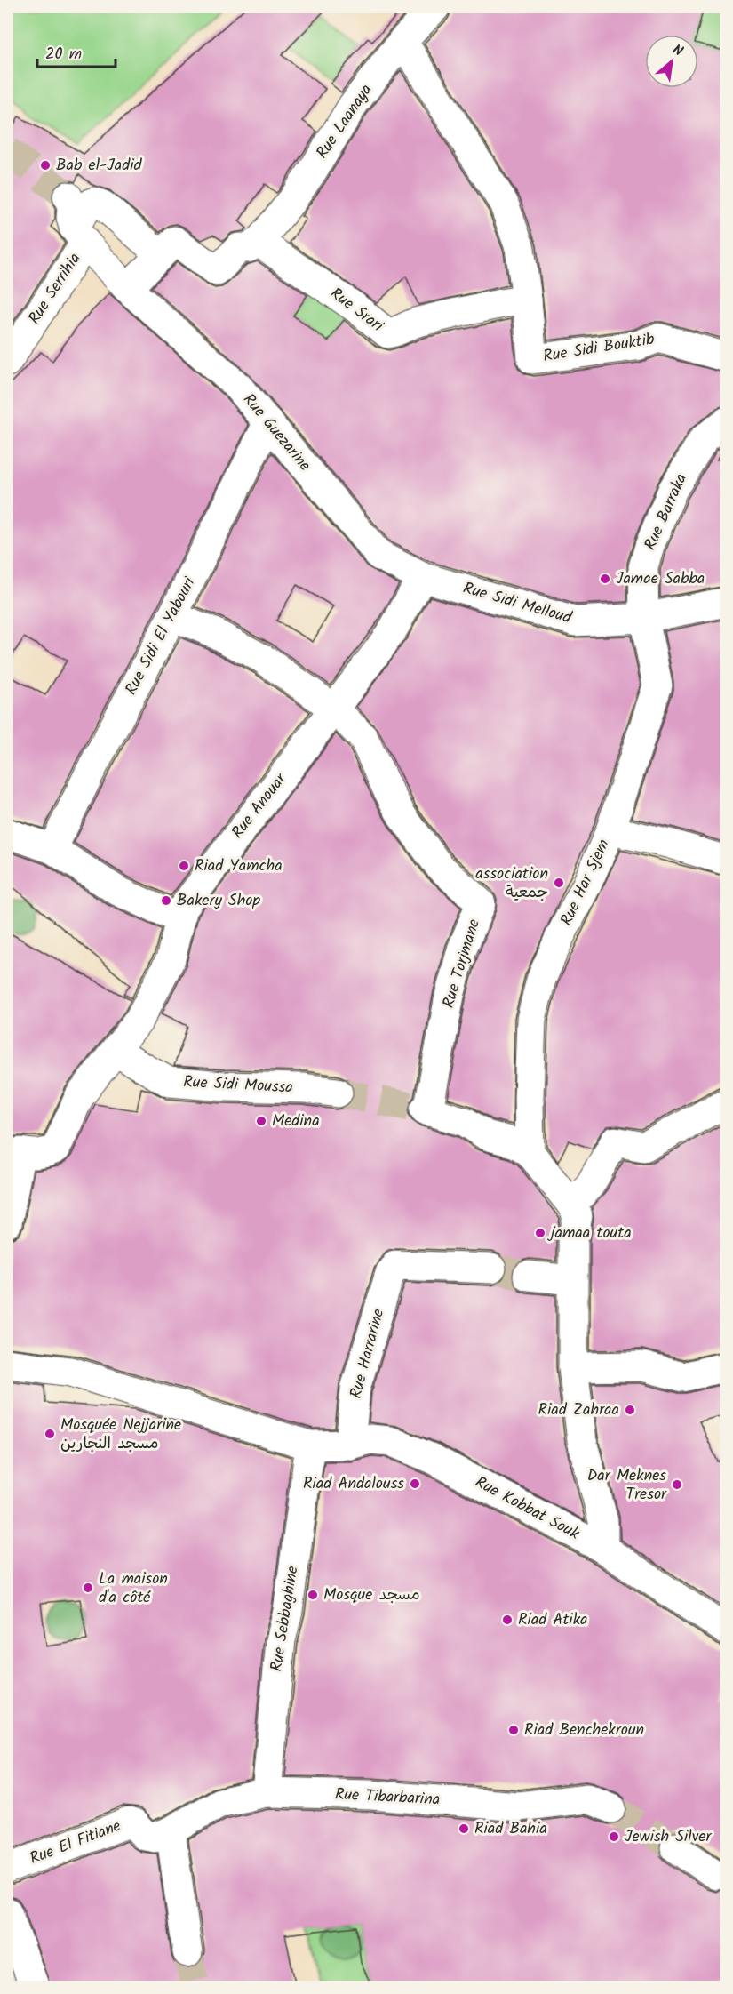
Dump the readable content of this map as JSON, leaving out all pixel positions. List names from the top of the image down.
{
  "streets": {
    "street": [
      "Rue Laanaya",
      "Rue Serrihia",
      "Rue Srari",
      "Rue Sidi Bouktib",
      "Rue Guezarine",
      "Rue Barraka",
      "Rue Sidi Melloud",
      "Rue Sidi El Yabouri",
      "Rue Anouar",
      "Rue Har Sjem",
      "Rue Torjmane",
      "Rue Sidi Moussa",
      "Rue Harrarine",
      "Rue Kobbat Souk",
      "Rue Sebbaghine",
      "Rue Tibarbarina",
      "Rue El Fitiane"
    ]
  },
  "crossings": [
    ["Rue Laanaya", "Rue Srari"],
    ["Rue Laanaya", "Rue Sidi Bouktib"],
    ["Rue Serrihia", "Rue Guezarine"],
    ["Rue Srari", "Rue Sidi Bouktib"],
    ["Rue Guezarine", "Rue Sidi Melloud"],
    ["Rue Guezarine", "Rue Sidi El Yabouri"],
    ["Rue Guezarine", "Rue Anouar"],
    ["Rue Barraka", "Rue Sidi Melloud"],
    ["Rue Barraka", "Rue Har Sjem"],
    ["Rue Sidi Melloud", "Rue Anouar"],
    ["Rue Sidi Melloud", "Rue Har Sjem"],
    ["Rue Anouar", "Rue Torjmane"],
    ["Rue Anouar", "Rue Sidi Moussa"],
    ["Rue Har Sjem", "Rue Torjmane"],
    ["Rue Harrarine", "Rue Kobbat Souk"],
    ["Rue Kobbat Souk", "Rue Sebbaghine"],
    ["Rue Sebbaghine", "Rue Tibarbarina"],
    ["Rue Tibarbarina", "Rue El Fitiane"]
  ],
  "places": [
    "Bab el-Jadid",
    "Jamae Sabba",
    "Riad Yamcha",
    "association جمعية",
    "Bakery Shop",
    "Medina",
    "jamaa touta",
    "Riad Zahraa",
    "Mosquée Nejjarine مسجد النجارين",
    "Riad Andalouss",
    "Dar Meknes Tresor",
    "La maison d'a côté",
    "Mosque مسجد",
    "Riad Atika",
    "Riad Benchekroun",
    "Riad Bahia",
    "Jewish Silver"
  ],
  "scale_bar": "20 m",
  "north": "top right"
}
